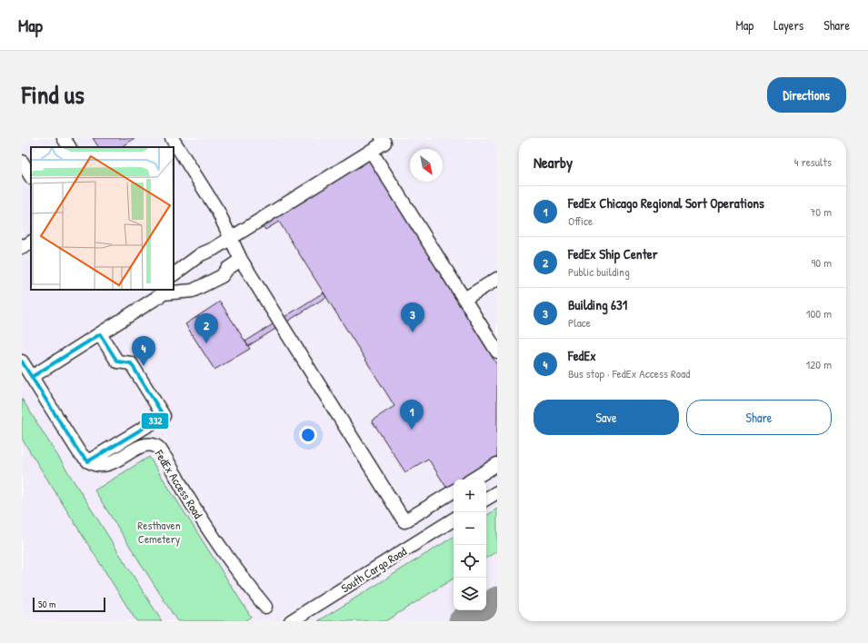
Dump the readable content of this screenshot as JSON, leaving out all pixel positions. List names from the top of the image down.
{
  "streets": {
    "street": ["FedEx Access Road", "South Cargo Road"]
  },
  "parks": ["Resthaven Cemetery"],
  "lines": ["transit line 332"],
  "scale_bar": "50 m",
  "north": "bottom right",
  "page": {
    "header": "Map",
    "nav": ["Map", "Layers", "Share"],
    "title": "Find us",
    "buttons": [
      "Directions",
      ["Save", "Share"]
    ],
    "heading": ["Nearby", "4 results"],
    "list": [
      {
        "mark": "1",
        "name": "FedEx Chicago Regional Sort Operations",
        "note": "Office",
        "value": "70 m"
      },
      {
        "mark": "2",
        "name": "FedEx Ship Center",
        "note": "Public building",
        "value": "90 m"
      },
      {
        "mark": "3",
        "name": "Building 631",
        "note": "Place",
        "value": "100 m"
      },
      {
        "mark": "4",
        "name": "FedEx",
        "note": "Bus stop · FedEx Access Road",
        "value": "120 m"
      }
    ],
    "pins": [
      "3",
      "2",
      "4",
      "1"
    ],
    "map_buttons": ["+", "−"],
    "scale": "50 m"
  }
}
